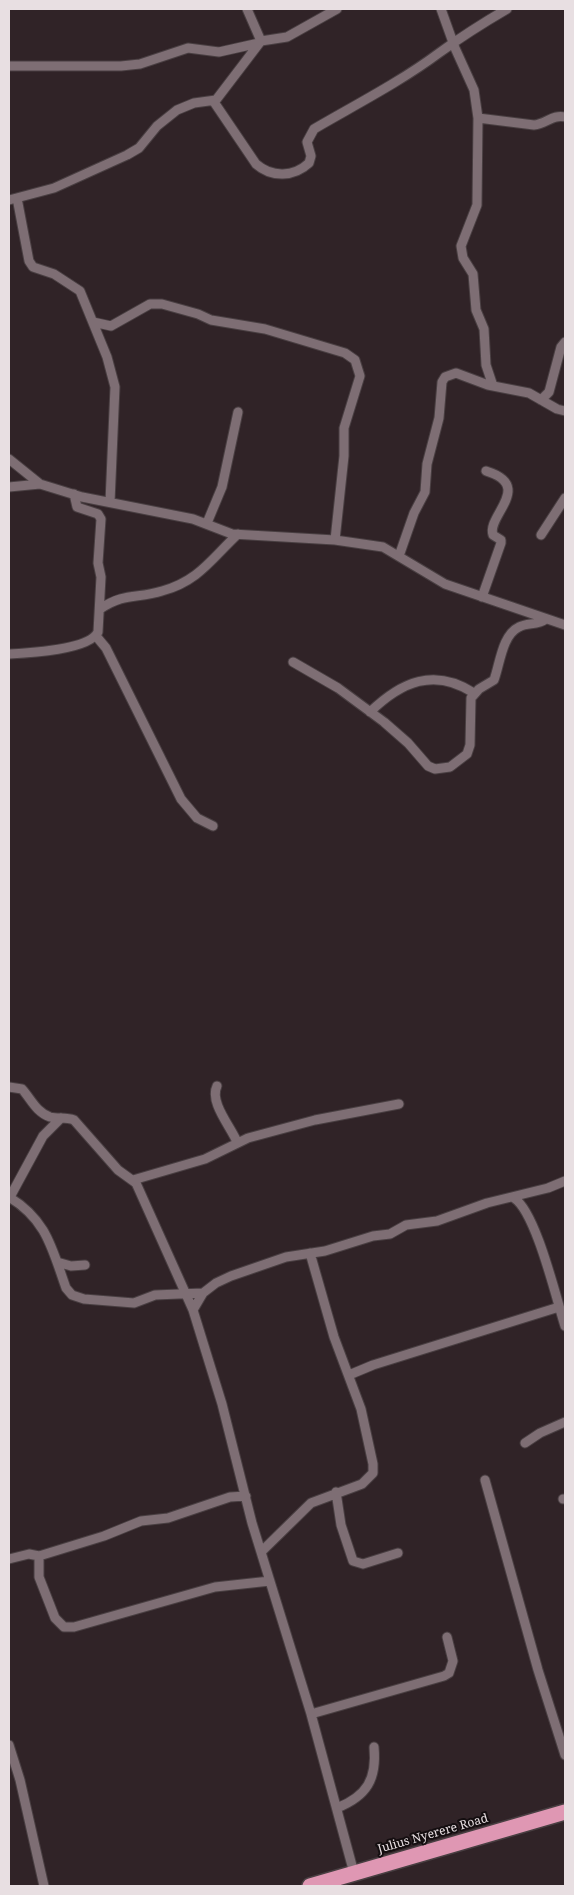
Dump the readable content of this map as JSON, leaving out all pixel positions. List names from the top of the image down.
{
  "streets": {
    "highway": ["Julius Nyerere Road"]
  }
}
